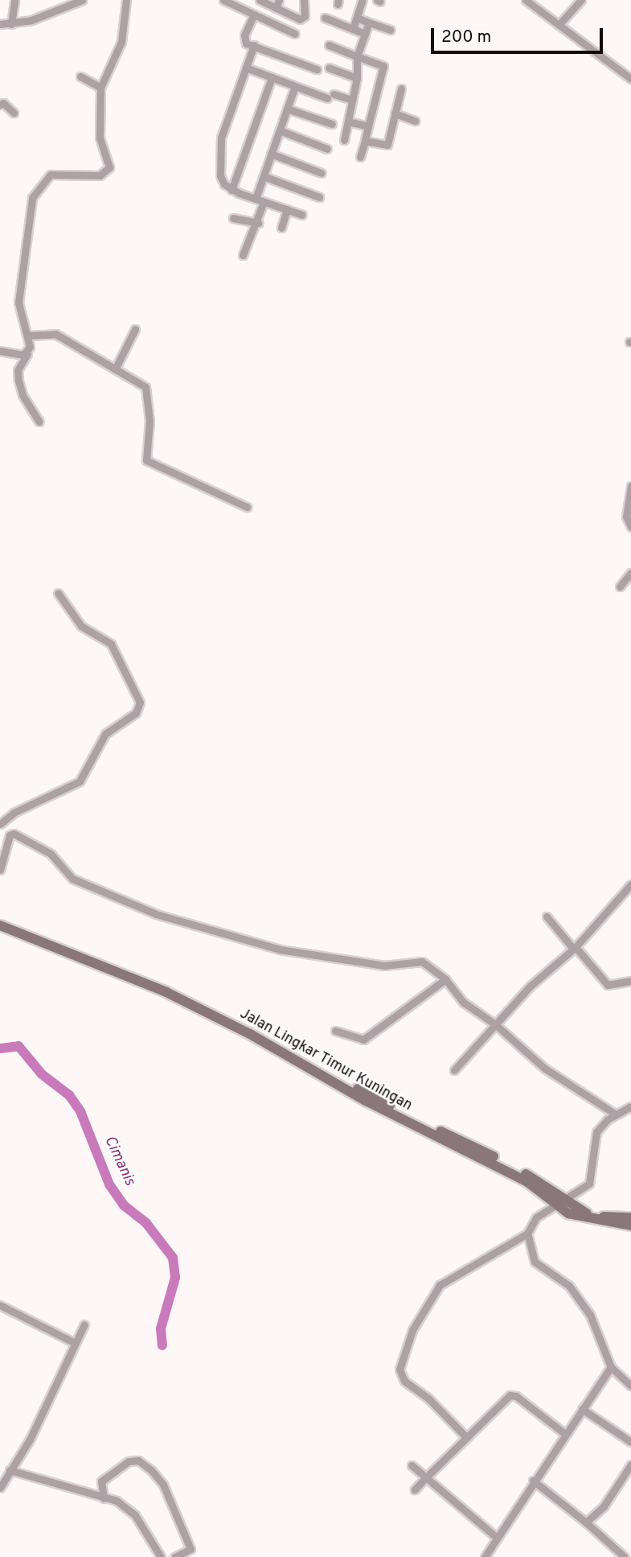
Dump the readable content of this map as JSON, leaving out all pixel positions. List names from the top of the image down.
{
  "streets": {
    "main road": ["Jalan Lingkar Timur Kuningan"]
  },
  "water": ["Cimanis"],
  "scale_bar": "200 m"
}
